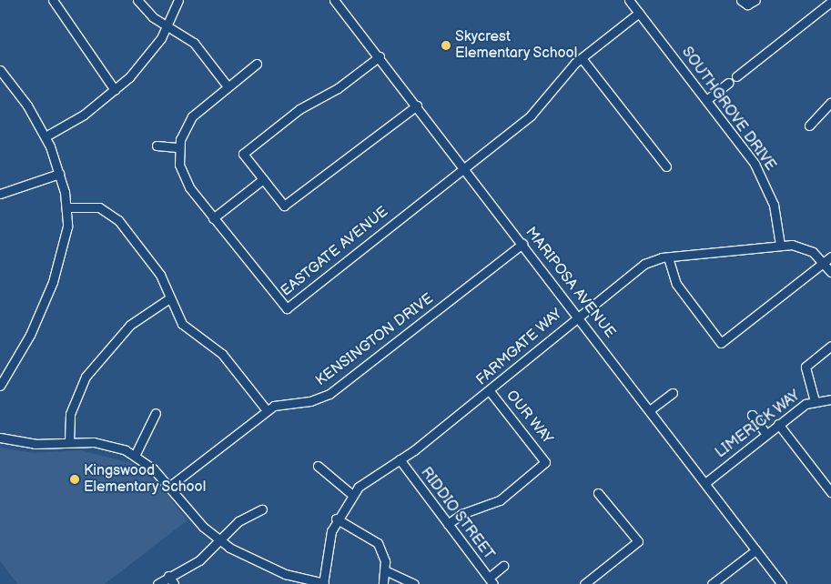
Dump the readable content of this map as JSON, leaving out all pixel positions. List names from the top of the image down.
{
  "streets": {
    "street": [
      "SOUTHGROVE DRIVE",
      "EASTGATE AVENUE",
      "MARIPOSA AVENUE",
      "KENSINGTON DRIVE",
      "FARMGATE WAY",
      "OUR WAY",
      "LIMERICK WAY",
      "RIDDIO STREET"
    ]
  },
  "crossings": [
    ["SOUTHGROVE DRIVE", "EASTGATE AVENUE"],
    ["SOUTHGROVE DRIVE", "FARMGATE WAY"],
    ["EASTGATE AVENUE", "MARIPOSA AVENUE"],
    ["MARIPOSA AVENUE", "KENSINGTON DRIVE"],
    ["MARIPOSA AVENUE", "FARMGATE WAY"],
    ["MARIPOSA AVENUE", "LIMERICK WAY"],
    ["FARMGATE WAY", "OUR WAY"],
    ["FARMGATE WAY", "RIDDIO STREET"],
    ["OUR WAY", "RIDDIO STREET"]
  ],
  "places": ["Skycrest Elementary School", "Kingswood Elementary School"]
}
